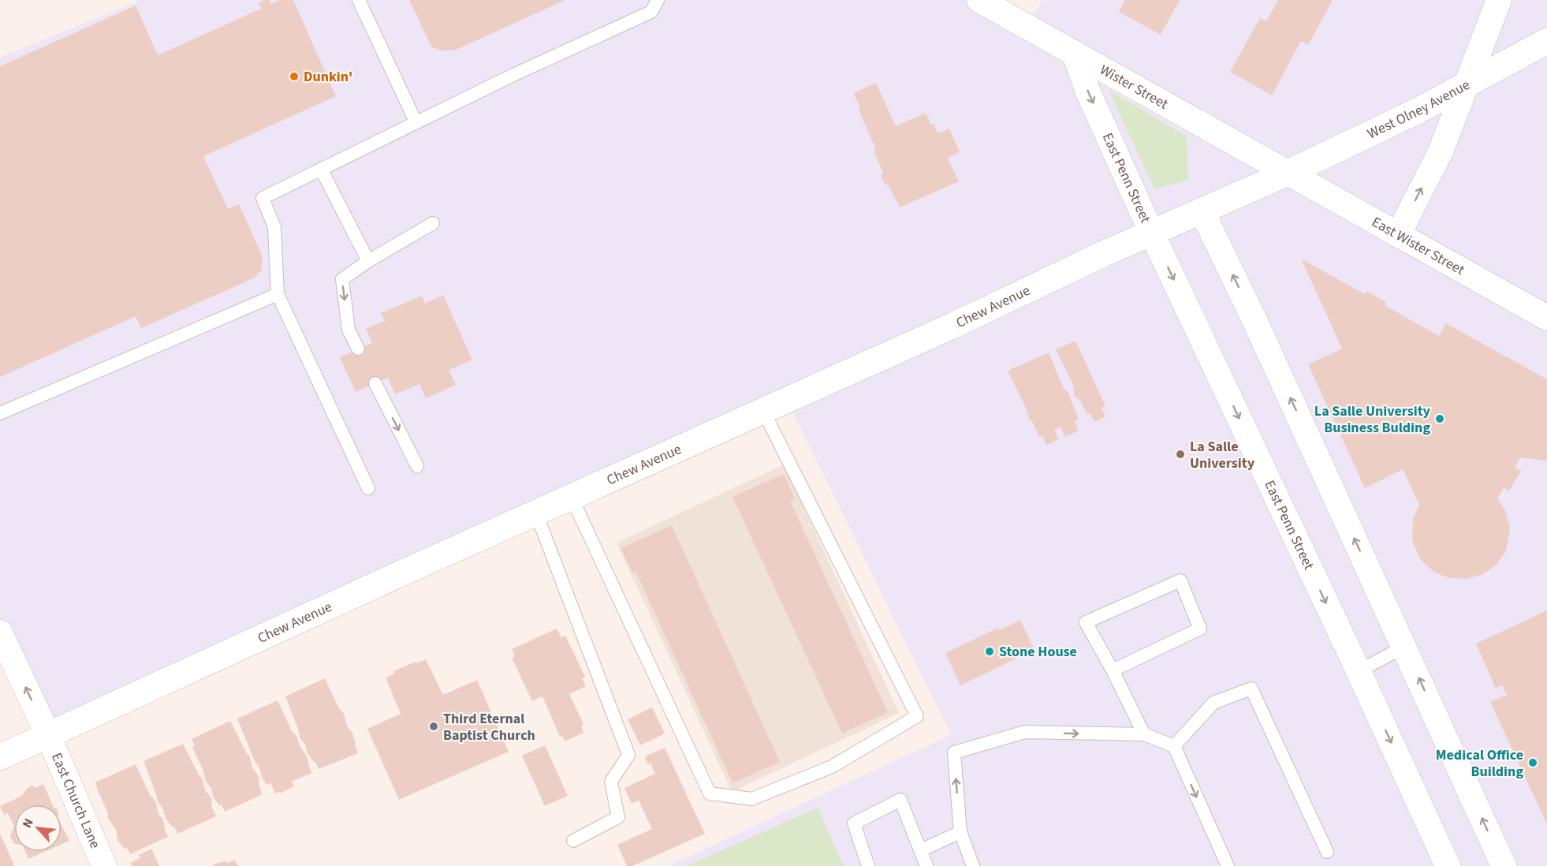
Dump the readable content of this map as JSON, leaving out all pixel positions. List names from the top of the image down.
{
  "streets": {
    "street": [
      "Wister Street",
      "West Olney Avenue",
      "East Penn Street",
      "East Wister Street",
      "Chew Avenue",
      "East Church Lane"
    ]
  },
  "crossings": [
    ["Wister Street", "West Olney Avenue"],
    ["Wister Street", "East Penn Street"],
    ["Wister Street", "East Wister Street"],
    ["Wister Street", "Chew Avenue"],
    ["West Olney Avenue", "East Wister Street"],
    ["West Olney Avenue", "Chew Avenue"],
    ["East Penn Street", "Chew Avenue"],
    ["East Wister Street", "Chew Avenue"],
    ["Chew Avenue", "East Church Lane"]
  ],
  "one_way": ["East Church Lane"],
  "places": [
    "Dunkin'",
    "La Salle University Business Bulding",
    "La Salle University",
    "Stone House",
    "Third Eternal Baptist Church",
    "Medical Office Building"
  ],
  "north": "top left"
}
